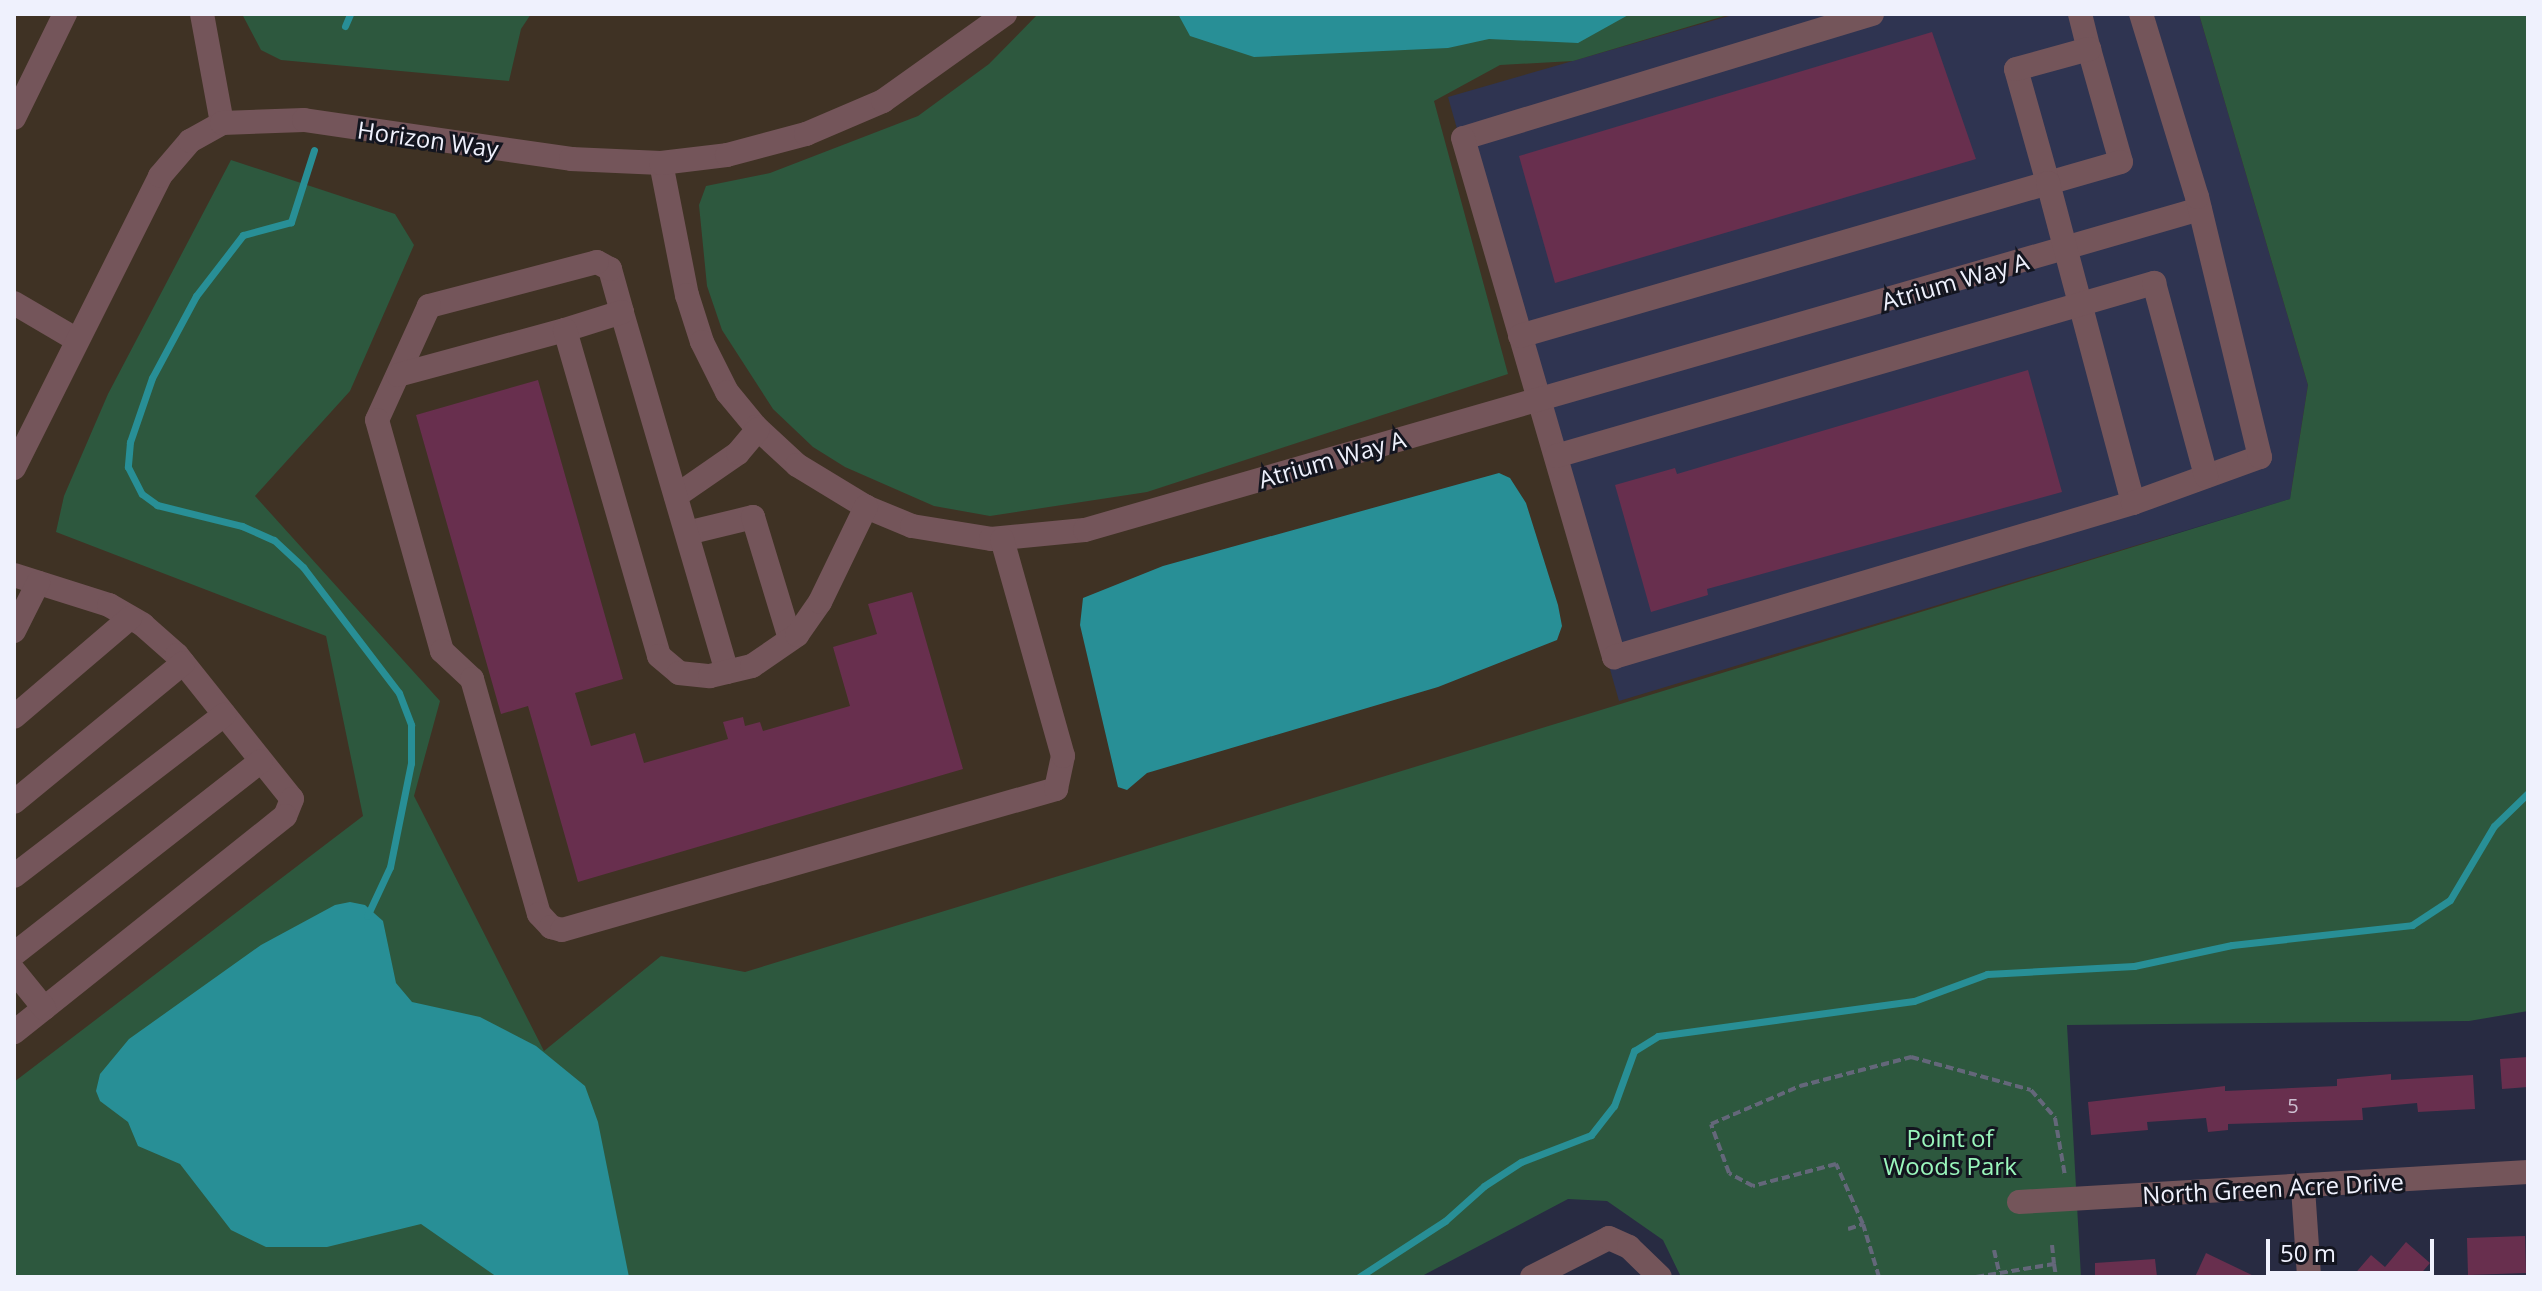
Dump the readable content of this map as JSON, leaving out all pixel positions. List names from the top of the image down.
{
  "streets": {
    "street": ["Horizon Way", "Atrium Way A", "North Green Acre Drive"]
  },
  "crossings": [
    ["Horizon Way", "Atrium Way A"]
  ],
  "parks": ["Point of Woods Park"],
  "house_numbers": ["5"],
  "scale_bar": "50 m"
}
